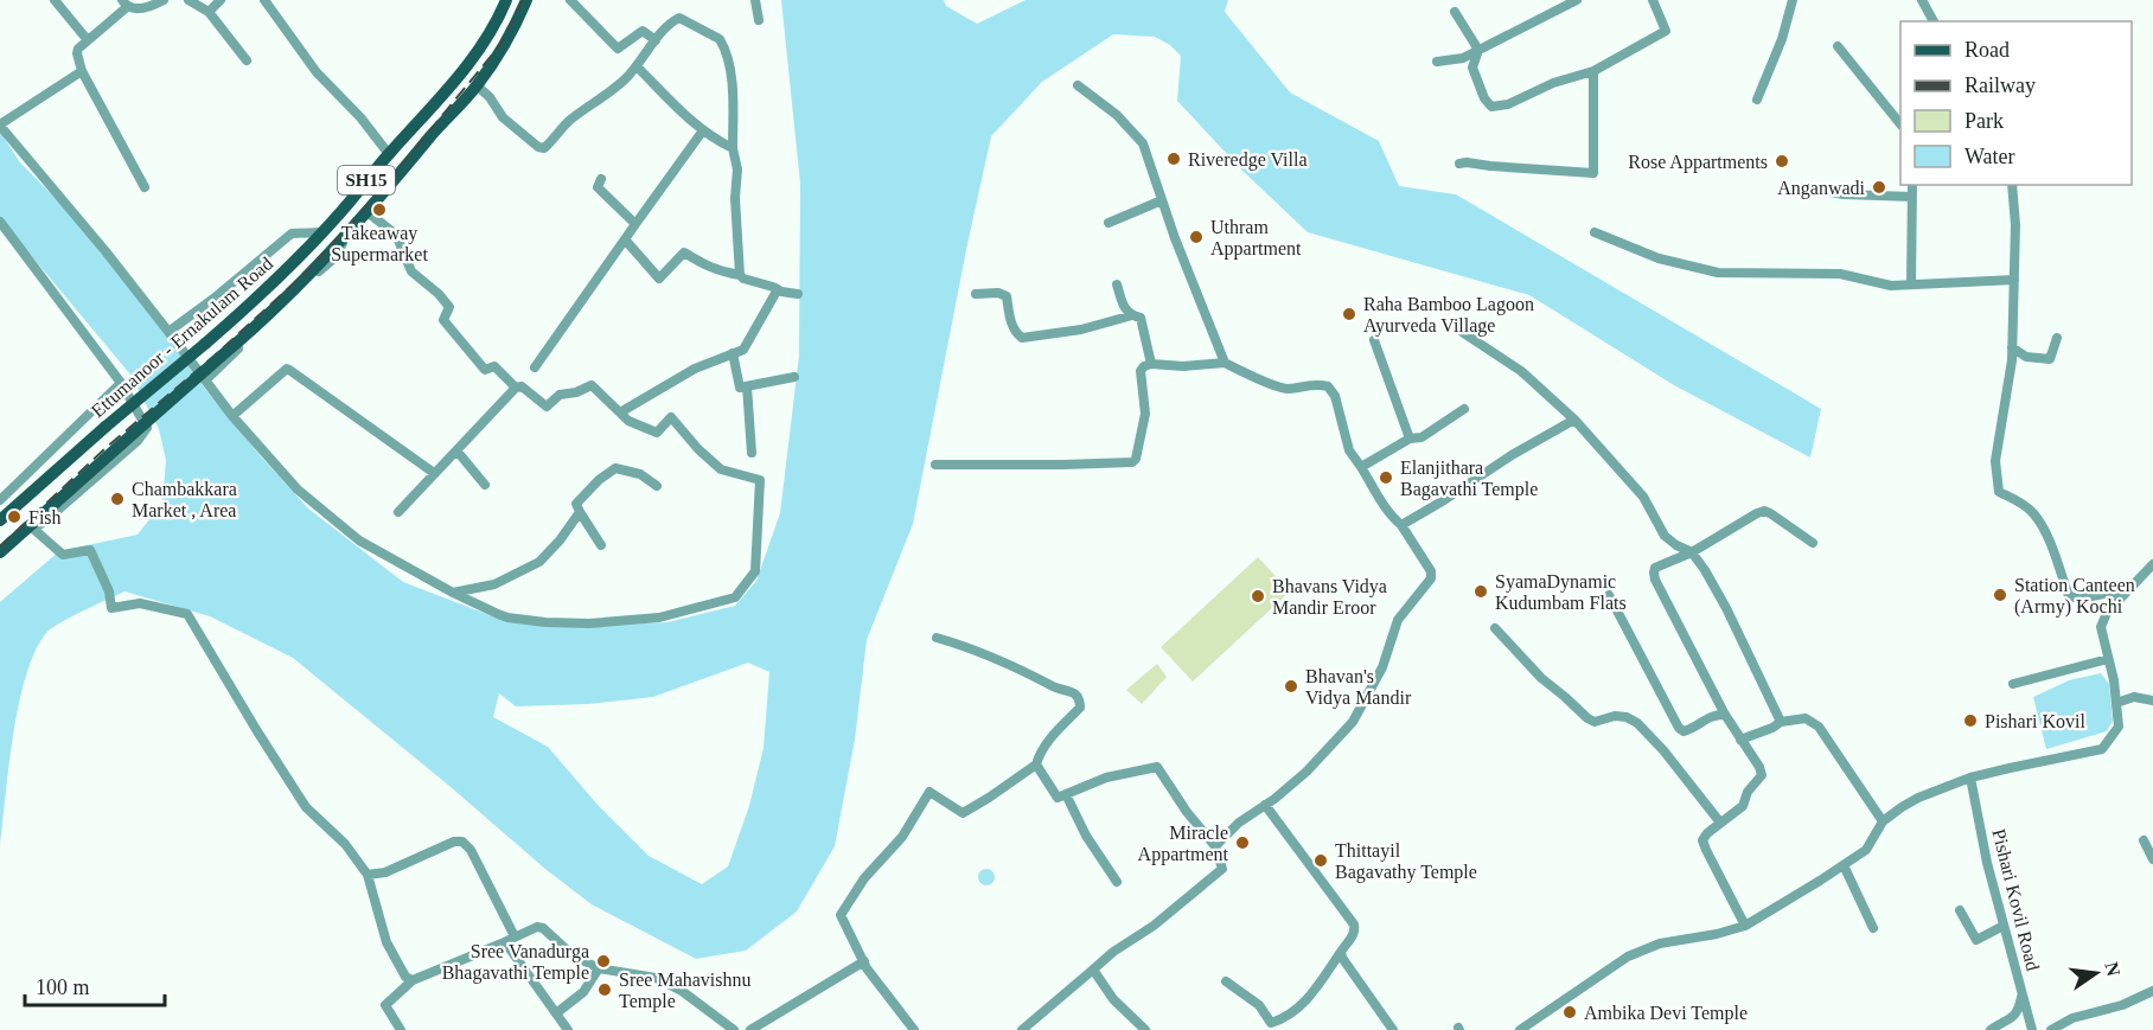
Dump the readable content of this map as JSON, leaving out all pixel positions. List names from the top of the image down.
{
  "streets": {
    "main road": ["SH15", "Ettumanoor - Ernakulam Road"],
    "street": ["Pishari Kovil Road"]
  },
  "places": [
    "Riveredge Villa",
    "Rose Appartments",
    "Anganwadi",
    "Takeaway Supermarket",
    "Uthram Appartment",
    "Raha Bamboo Lagoon Ayurveda Village",
    "Elanjithara Bagavathi Temple",
    "Chambakkara Market , Area",
    "Fish",
    "SyamaDynamic Kudumbam Flats",
    "Station Canteen (Army) Kochi",
    "Bhavans Vidya Mandir Eroor",
    "Bhavan's Vidya Mandir",
    "Pishari Kovil",
    "Miracle Appartment",
    "Thittayil Bagavathy Temple",
    "Sree Vanadurga Bhagavathi Temple",
    "Sree Mahavishnu Temple",
    "Ambika Devi Temple"
  ],
  "legend": [
    "Road",
    "Railway",
    "Park",
    "Water"
  ],
  "scale_bar": "100 m",
  "north": "right"
}
